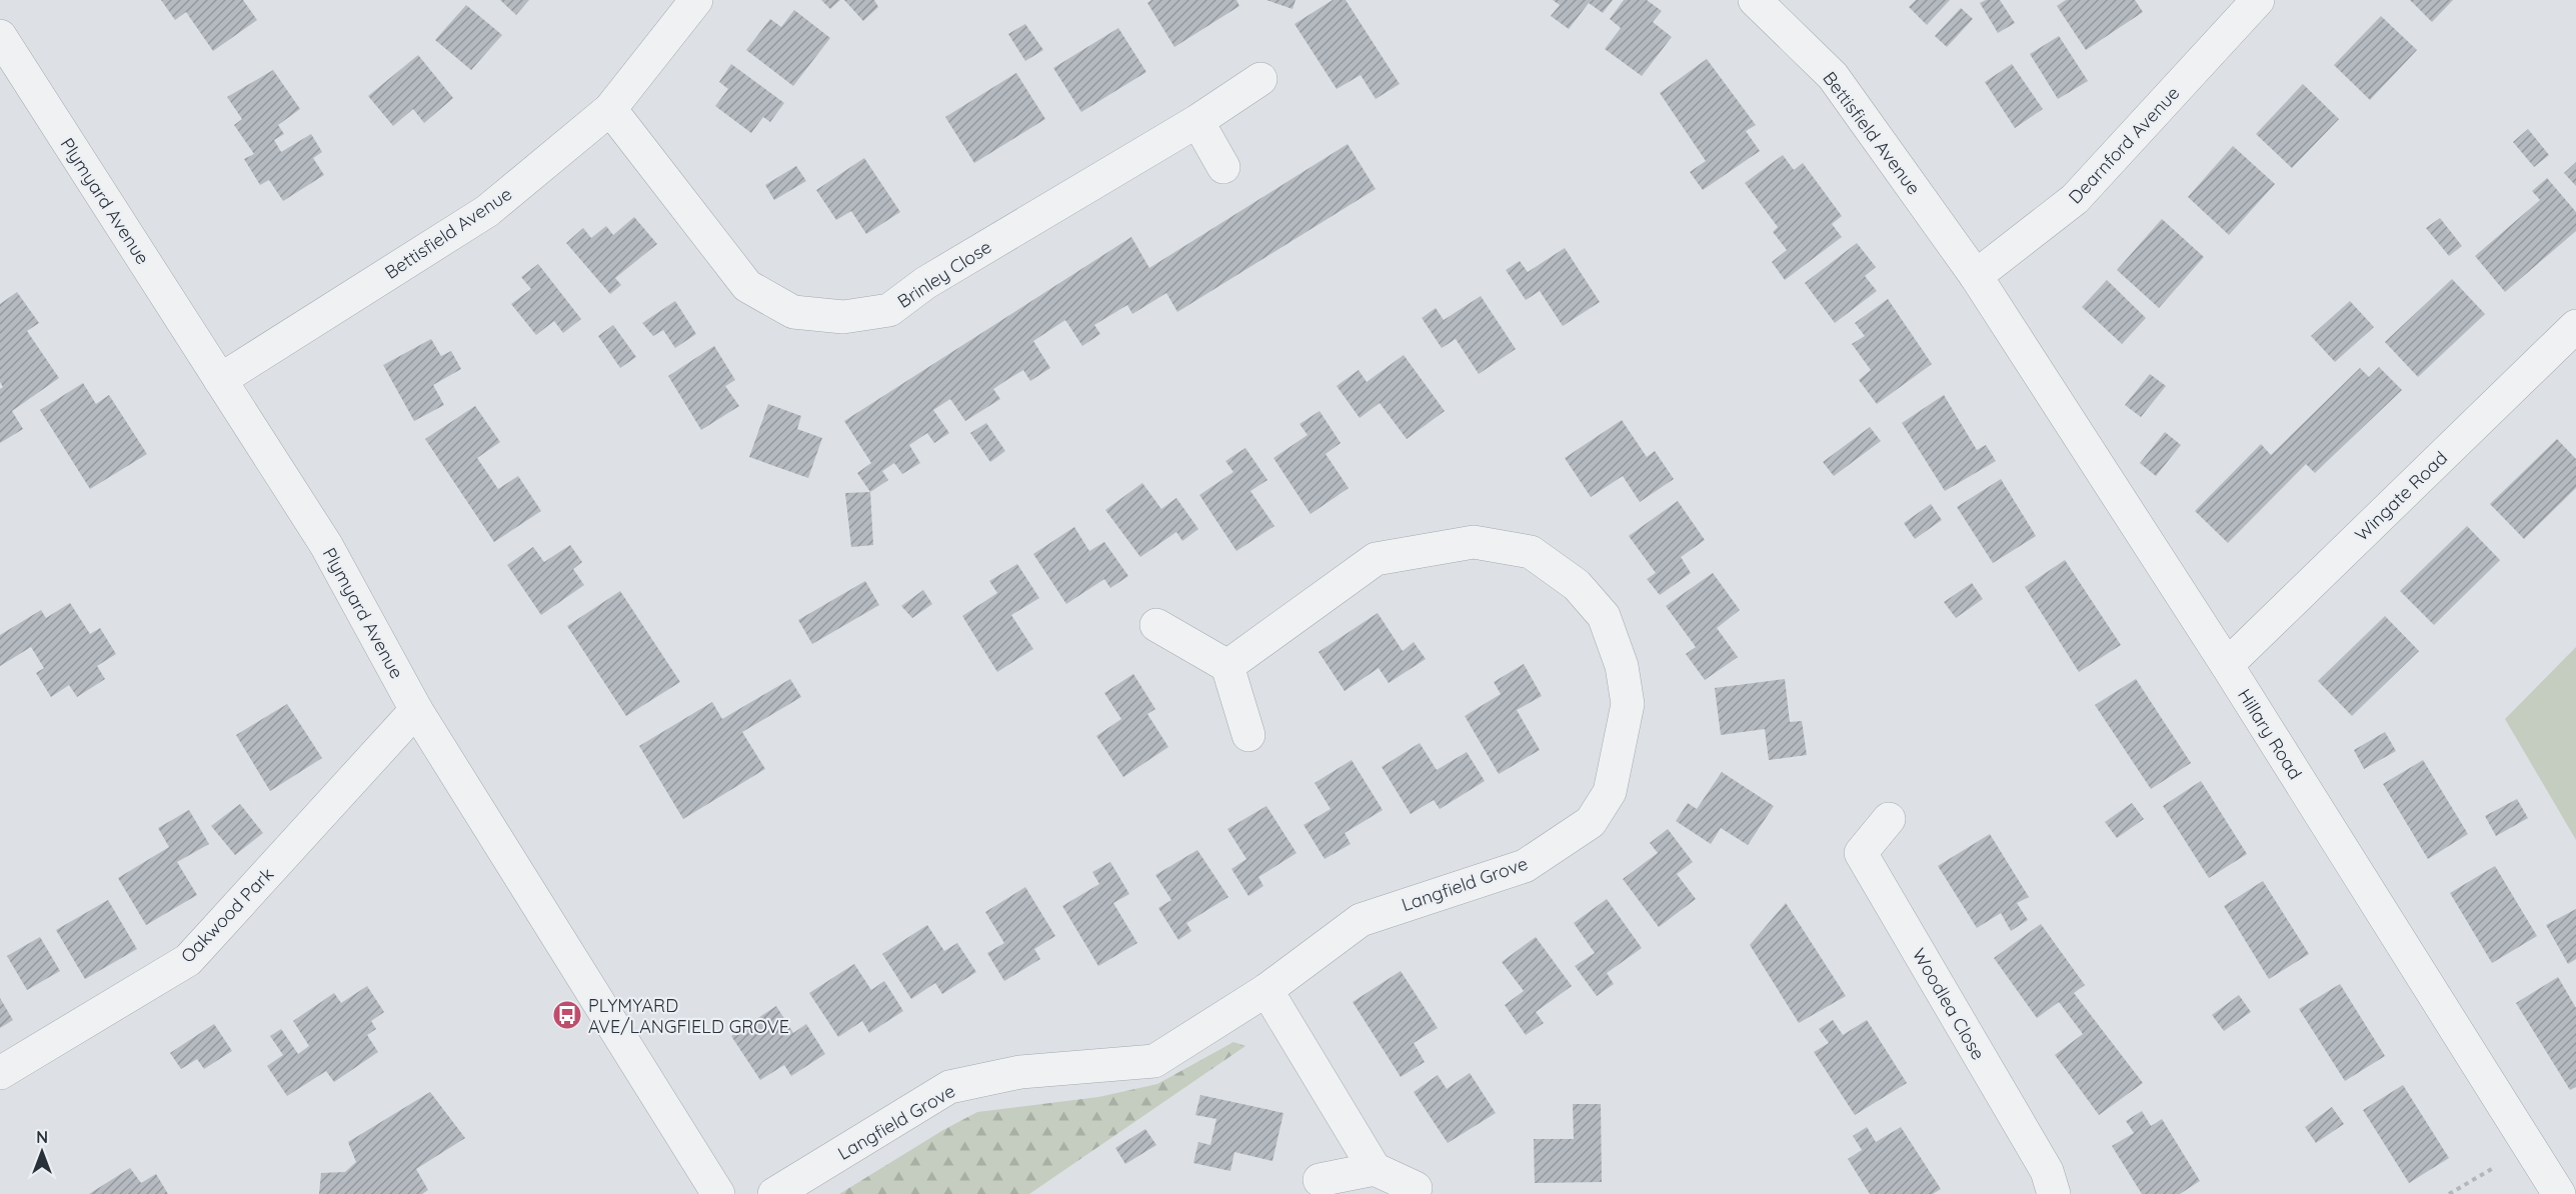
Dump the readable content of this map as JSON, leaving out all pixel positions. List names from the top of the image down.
{
  "streets": {
    "street": [
      "Bettisfield Avenue",
      "Dearnford Avenue",
      "Plymyard Avenue",
      "Brinley Close",
      "Wingate Road",
      "Hillary Road",
      "Langfield Grove",
      "Oakwood Park",
      "Woodlea Close"
    ]
  },
  "crossings": [
    ["Bettisfield Avenue", "Dearnford Avenue"],
    ["Bettisfield Avenue", "Plymyard Avenue"],
    ["Bettisfield Avenue", "Brinley Close"],
    ["Bettisfield Avenue", "Hillary Road"],
    ["Dearnford Avenue", "Hillary Road"],
    ["Plymyard Avenue", "Oakwood Park"],
    ["Wingate Road", "Hillary Road"]
  ],
  "places": {
    "bus stop": ["PLYMYARD AVE/LANGFIELD GROVE"]
  },
  "north": "top"
}
